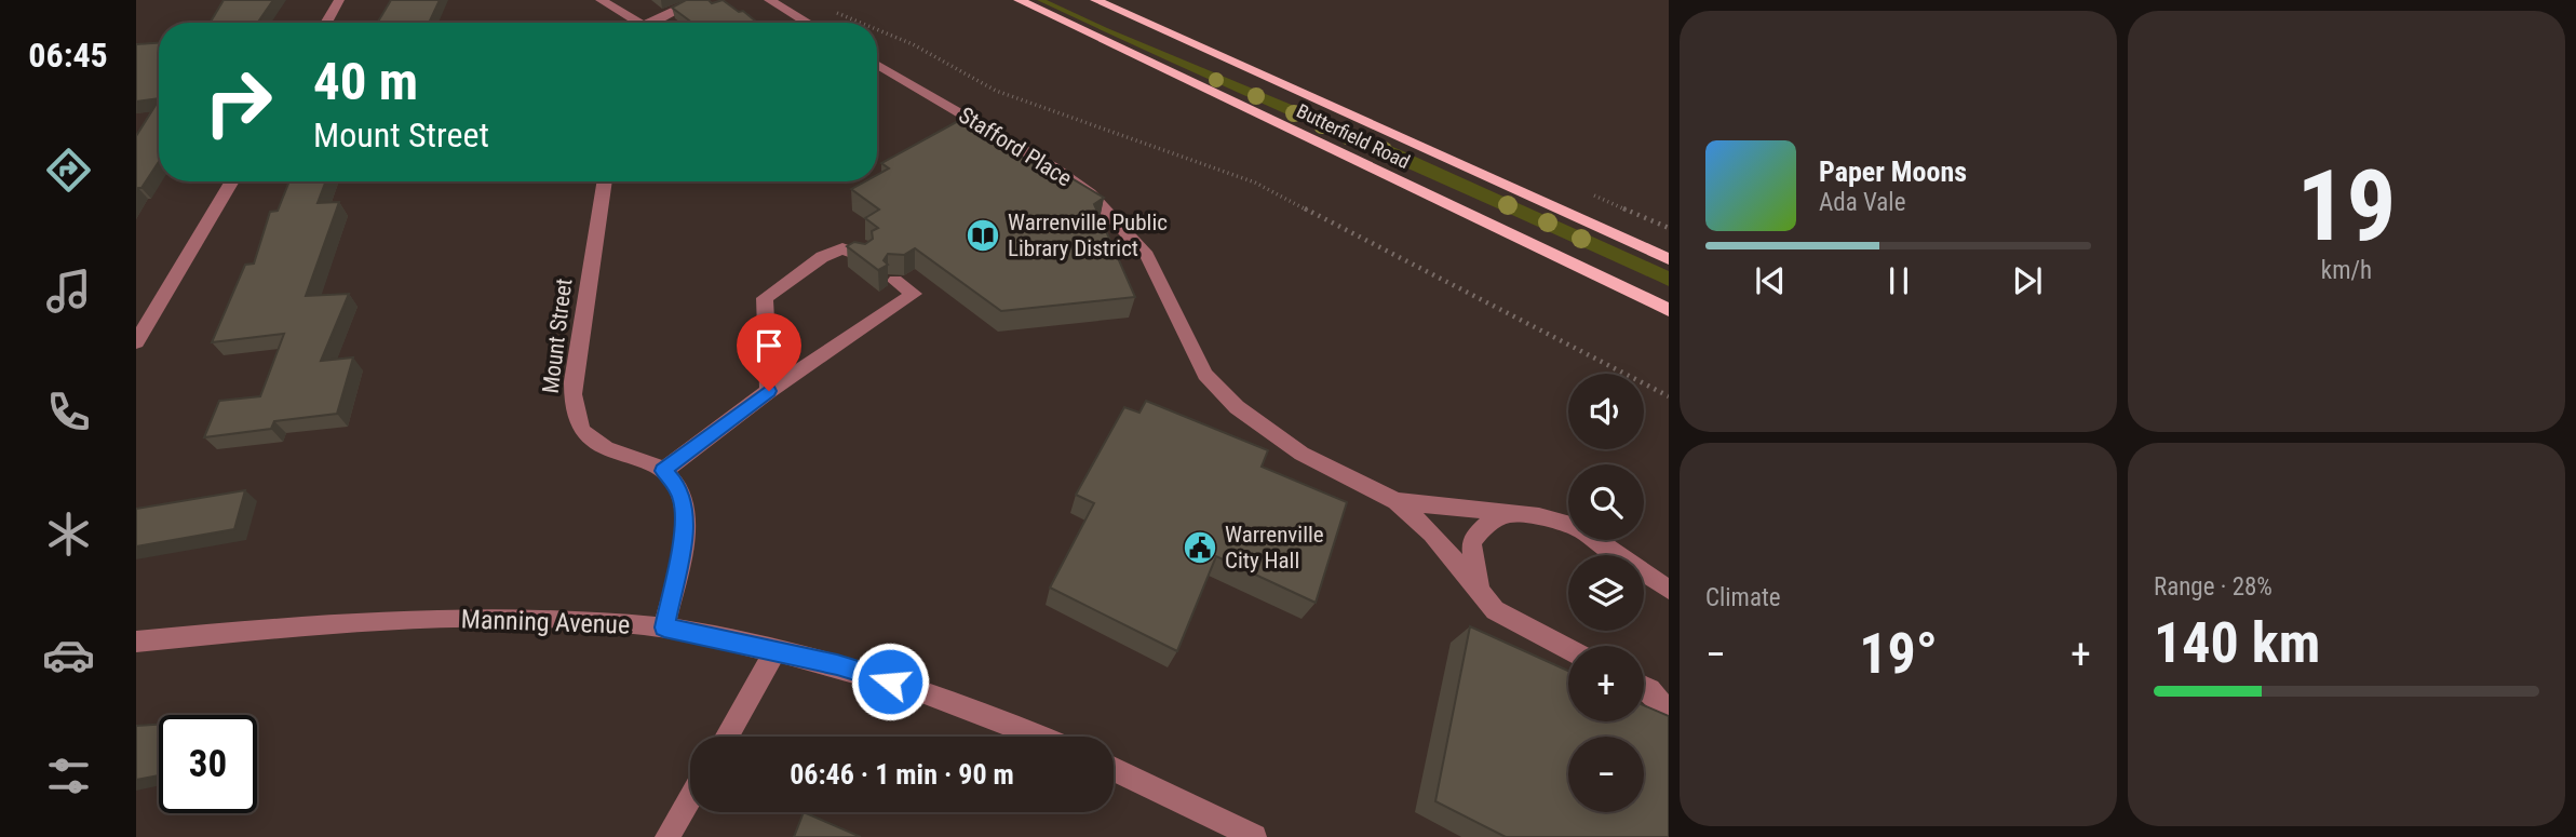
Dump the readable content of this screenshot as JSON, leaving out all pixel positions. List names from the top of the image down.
{
  "streets": {
    "main road": ["Butterfield Road"],
    "street": ["Stafford Place", "Mount Street", "Manning Avenue"]
  },
  "places": {
    "library": ["Warrenville Public Library District"],
    "public building": ["Warrenville City Hall"]
  },
  "page": {
    "tabs": "06:45",
    "tile": [
      ["19", "km/h"],
      "Climate",
      ["Range · 28%", "140 km"]
    ],
    "turn": ["40 m", "Mount Street"],
    "song": ["Paper Moons", "Ada Vale"],
    "map_buttons": ["+", "−"],
    "heat": ["−", "19°", "+"],
    "limit": "30",
    "trip": "06:46 · 1 min · 90 m"
  }
}
